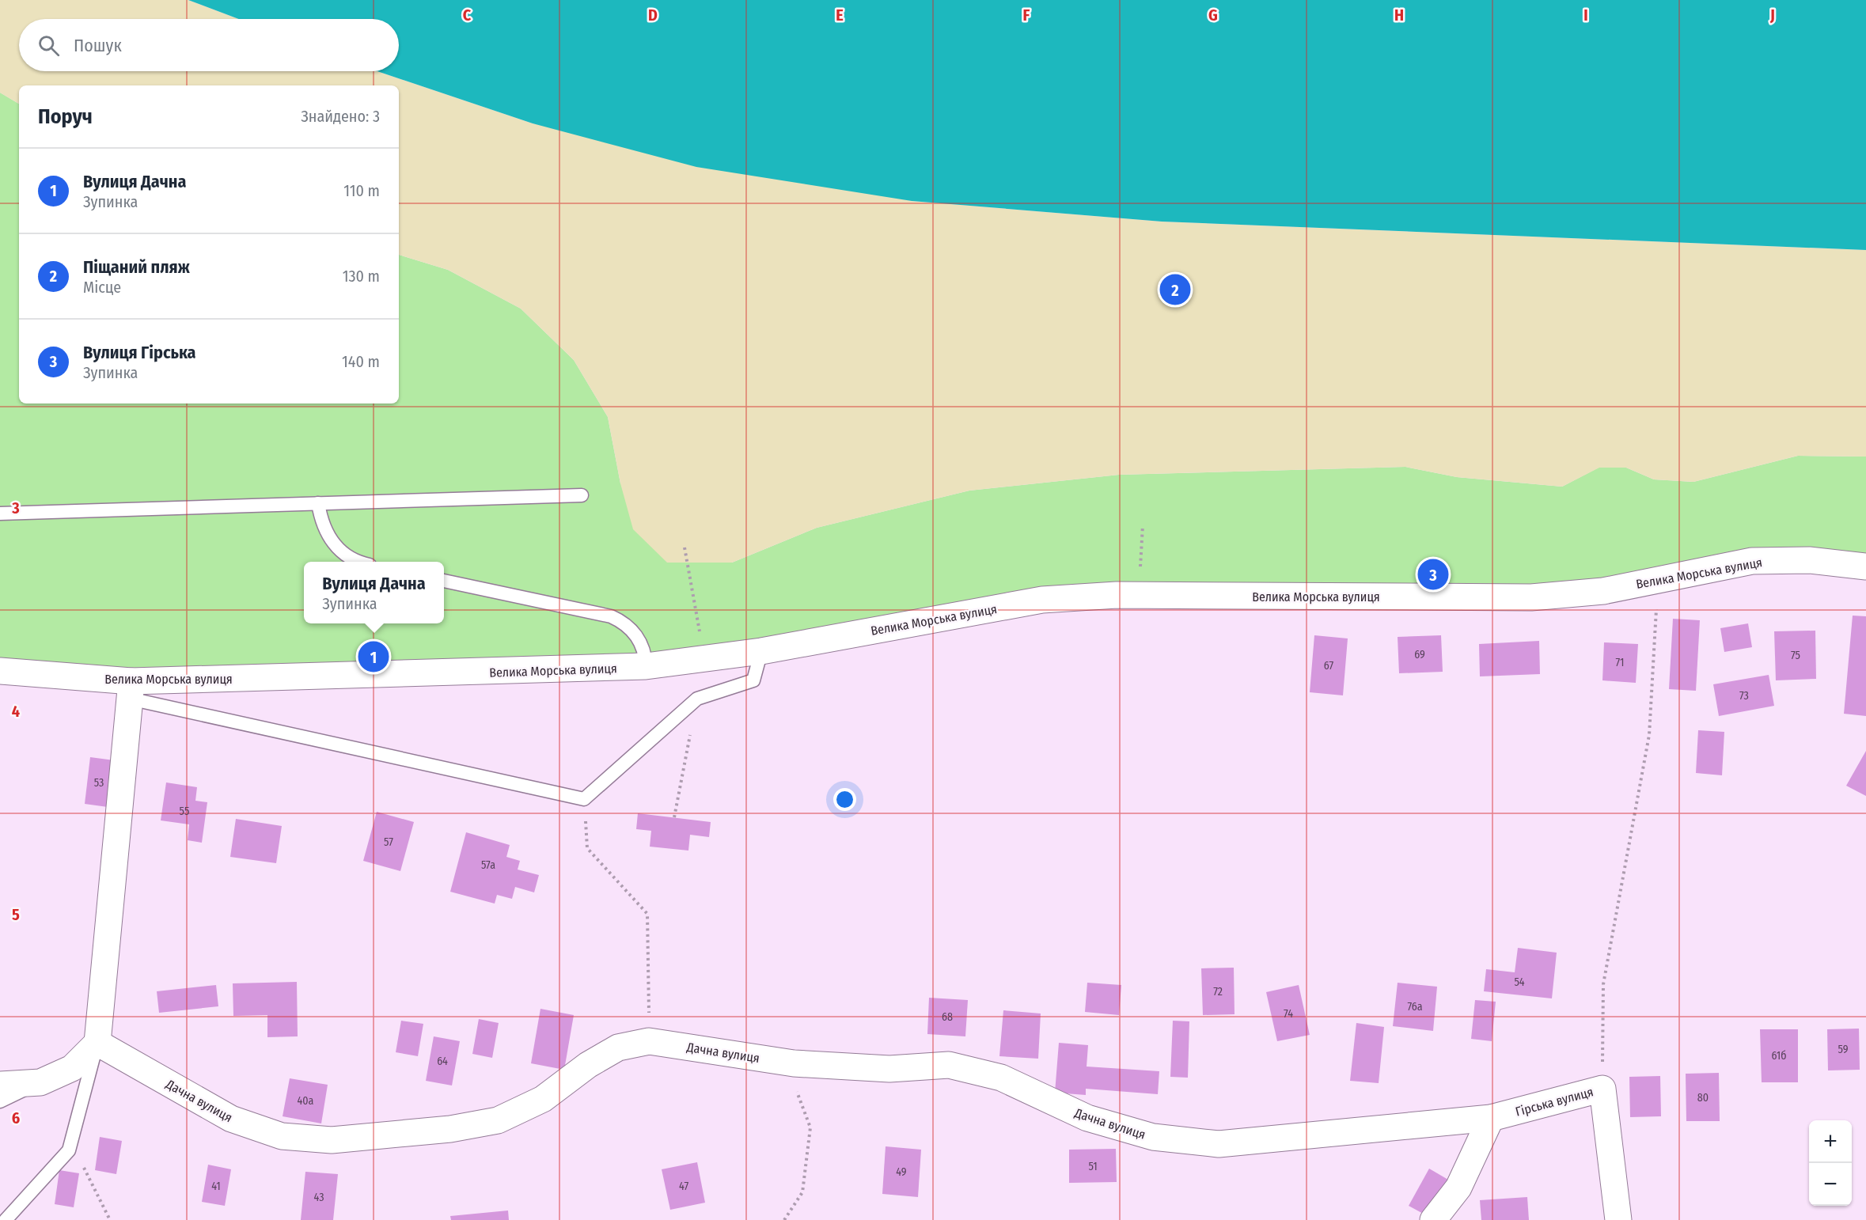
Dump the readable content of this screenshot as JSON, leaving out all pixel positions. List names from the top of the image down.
{
  "streets": {
    "street": ["Велика Морська вулиця", "Дачна вулиця", "Гірська вулиця"]
  },
  "crossings": [
    ["Дачна вулиця", "Гірська вулиця"]
  ],
  "house_numbers": [
    "69",
    "75",
    "71",
    "67",
    "73",
    "53",
    "55",
    "57",
    "57а",
    "54",
    "72",
    "76а",
    "74",
    "68",
    "59",
    "61б",
    "64",
    "80",
    "40а",
    "51",
    "49",
    "41",
    "47",
    "43"
  ],
  "page": {
    "search": "Пошук",
    "heading": ["Поруч", "Знайдено: 3"],
    "list": [
      {
        "mark": "1",
        "name": "Вулиця Дачна",
        "note": "Зупинка",
        "value": "110 m"
      },
      {
        "mark": "2",
        "name": "Піщаний пляж",
        "note": "Місце",
        "value": "130 m"
      },
      {
        "mark": "3",
        "name": "Вулиця Гірська",
        "note": "Зупинка",
        "value": "140 m"
      }
    ],
    "pins": ["2", "3", "1"],
    "popup": ["Вулиця Дачна", "Зупинка"],
    "map_buttons": ["+", "−"]
  },
  "grid": {
    "columns": [
      "C",
      "D",
      "E",
      "F",
      "G",
      "H",
      "I",
      "J"
    ],
    "rows": [
      "3",
      "4",
      "5",
      "6"
    ]
  }
}
